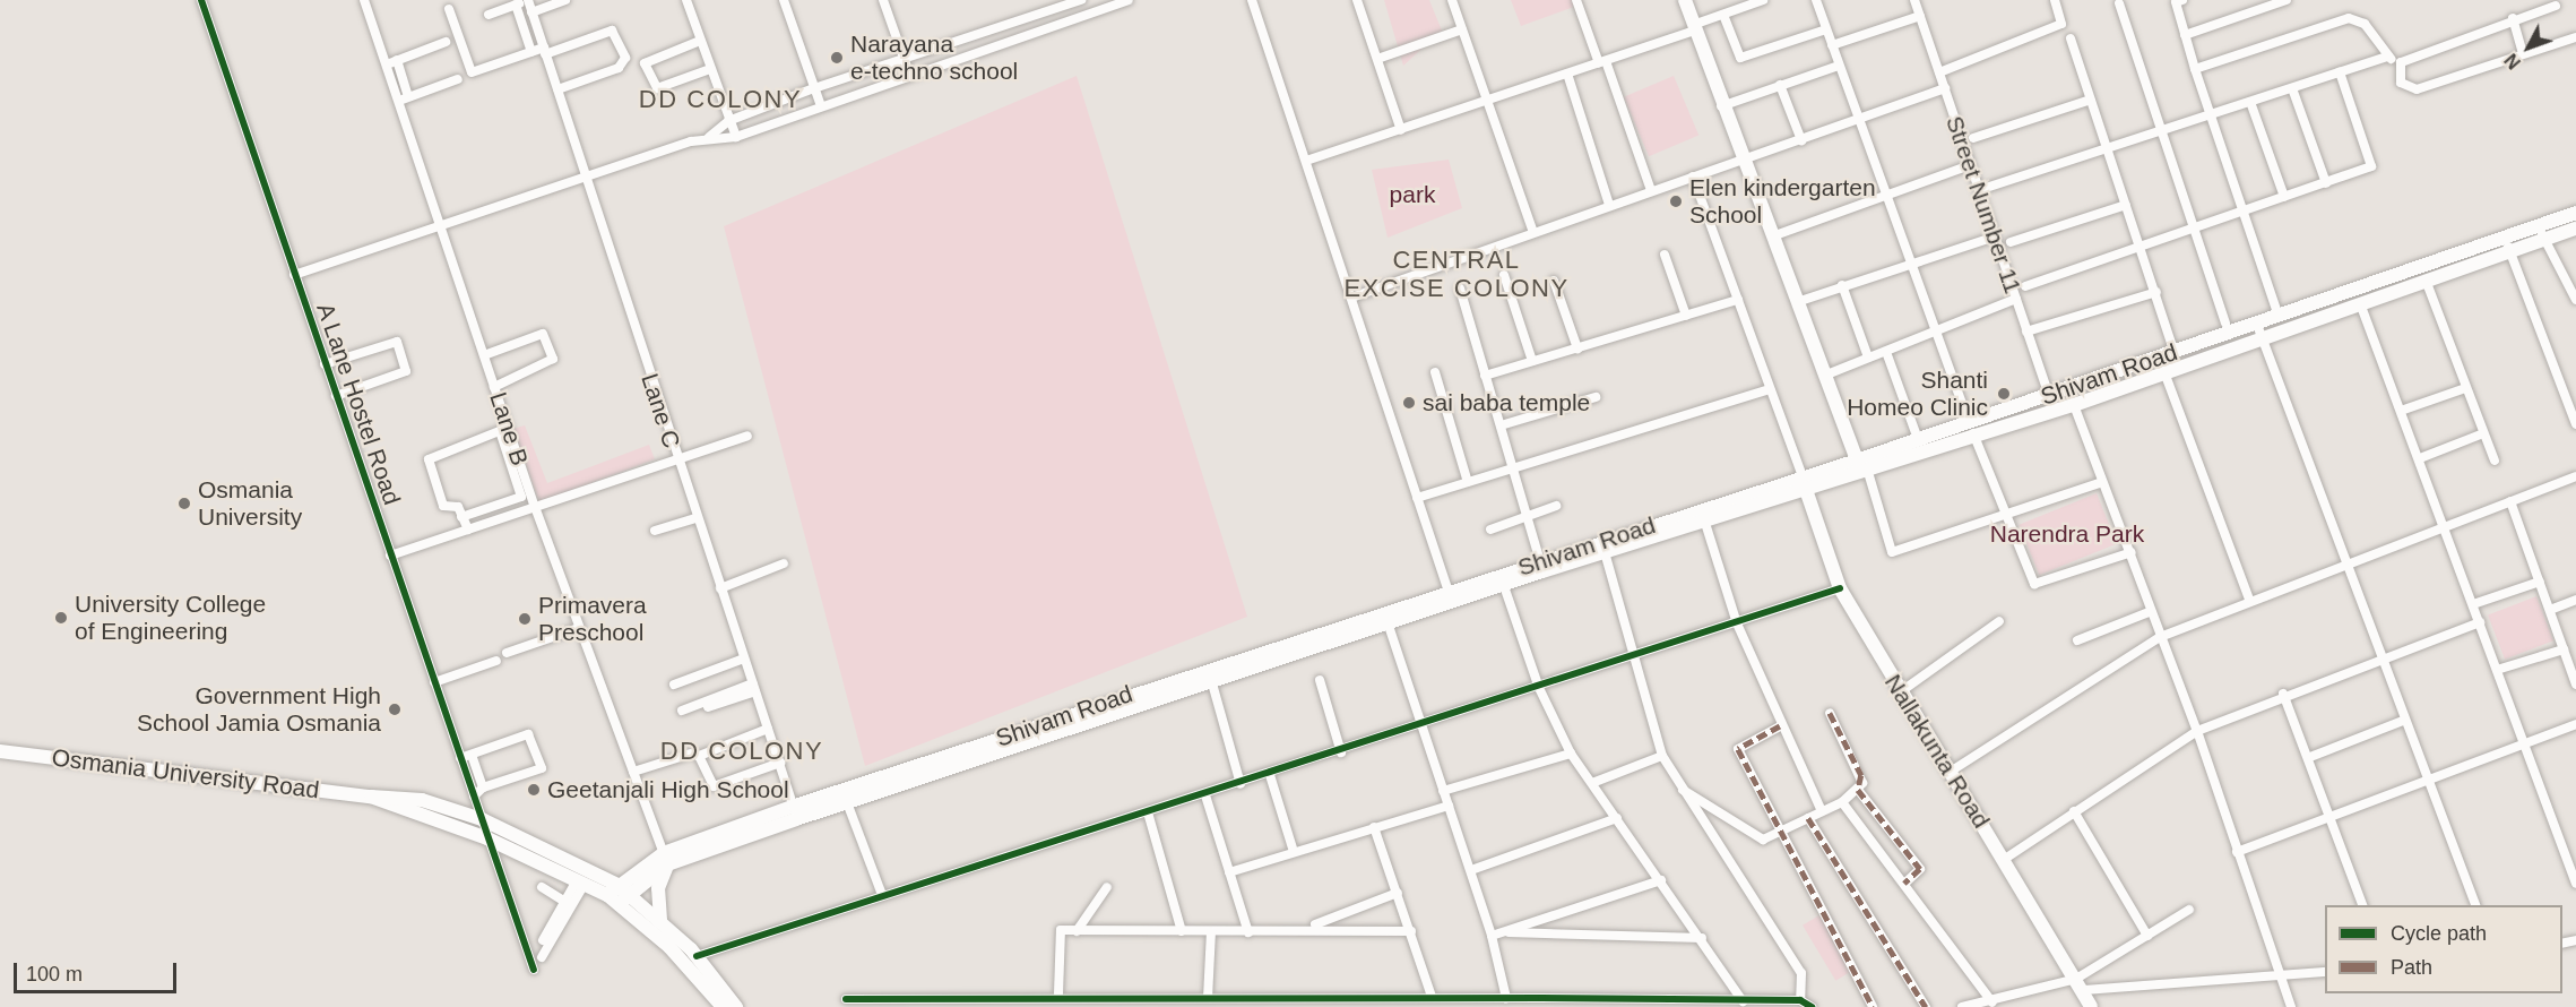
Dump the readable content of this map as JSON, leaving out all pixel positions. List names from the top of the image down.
{
  "streets": {
    "main road": ["Shivam Road", "Nallakunta Road", "Osmania University Road"],
    "street": [
      "Street Number 11",
      "A Lane Hostel Road",
      "Lane C",
      "Lane B"
    ]
  },
  "crossings": [
    ["Street Number 11", "Shivam Road"],
    ["Shivam Road", "Lane C"],
    ["Shivam Road", "Lane B"],
    ["Shivam Road", "Nallakunta Road"],
    ["Shivam Road", "Osmania University Road"],
    ["A Lane Hostel Road", "Osmania University Road"]
  ],
  "districts": ["DD COLONY", "CENTRAL EXCISE COLONY", "DD COLONY"],
  "parks": ["park", "Narendra Park"],
  "places": [
    "Narayana e-techno school",
    "Elen kindergarten School",
    "Shanti Homeo Clinic",
    "sai baba temple",
    "Osmania University",
    "University College of Engineering",
    "Primavera Preschool",
    "Government High School Jamia Osmania",
    "Geetanjali High School"
  ],
  "legend": ["Cycle path", "Path"],
  "scale_bar": "100 m",
  "north": "bottom left"
}
